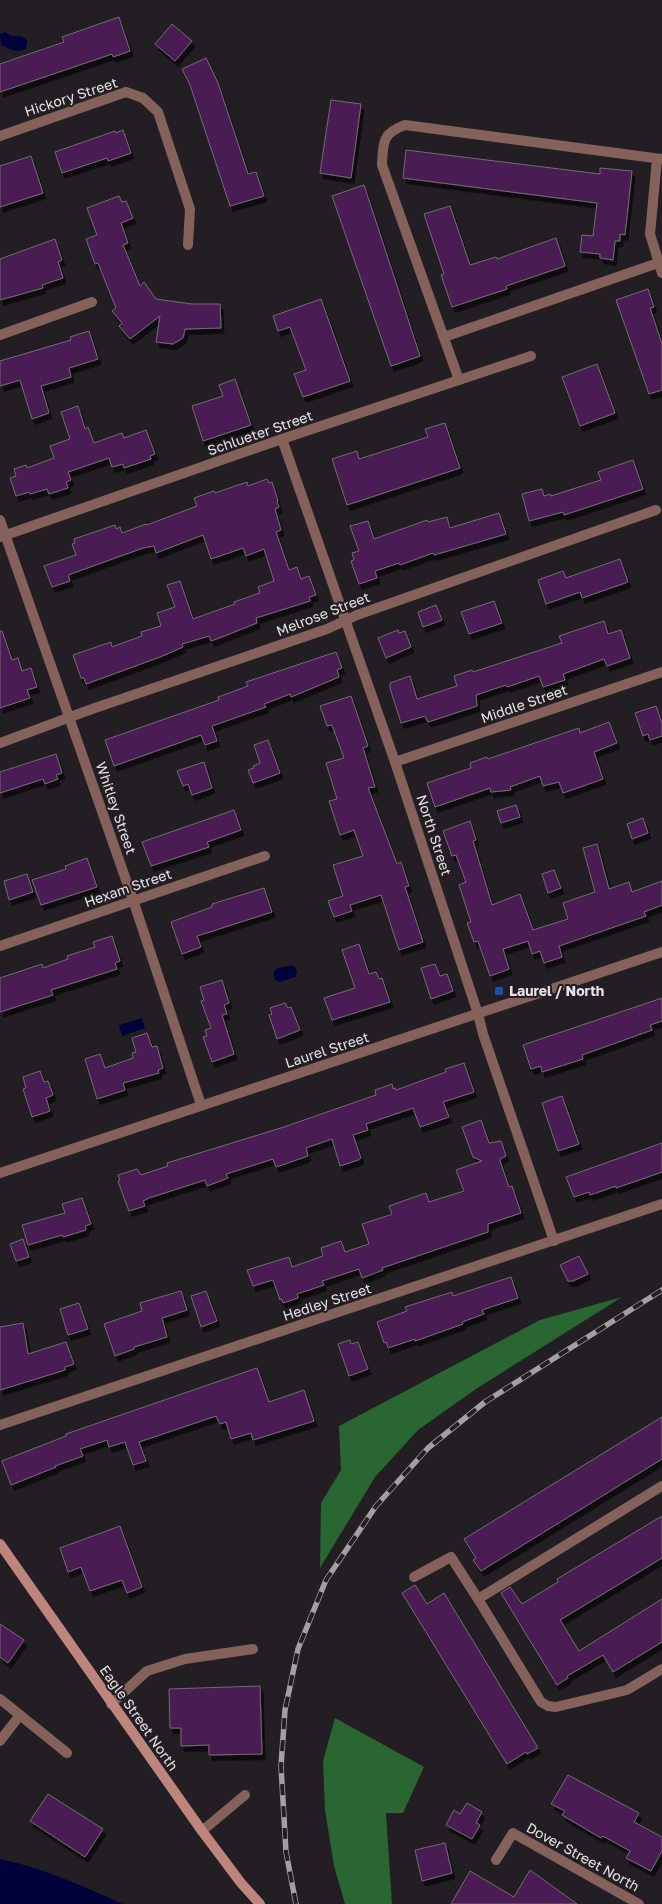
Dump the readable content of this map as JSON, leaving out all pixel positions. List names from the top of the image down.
{
  "streets": {
    "main road": ["Eagle Street North"],
    "street": [
      "Hickory Street",
      "Schlueter Street",
      "Melrose Street",
      "Middle Street",
      "Whitley Street",
      "North Street",
      "Hexam Street",
      "Laurel Street",
      "Hedley Street",
      "Dover Street North"
    ]
  },
  "crossings": [
    ["Schlueter Street", "Whitley Street"],
    ["Schlueter Street", "North Street"],
    ["Melrose Street", "Whitley Street"],
    ["Melrose Street", "North Street"],
    ["Middle Street", "North Street"],
    ["Whitley Street", "Hexam Street"],
    ["Whitley Street", "Laurel Street"],
    ["North Street", "Laurel Street"],
    ["North Street", "Hedley Street"]
  ],
  "places": {
    "transit": ["Laurel / North"]
  }
}
